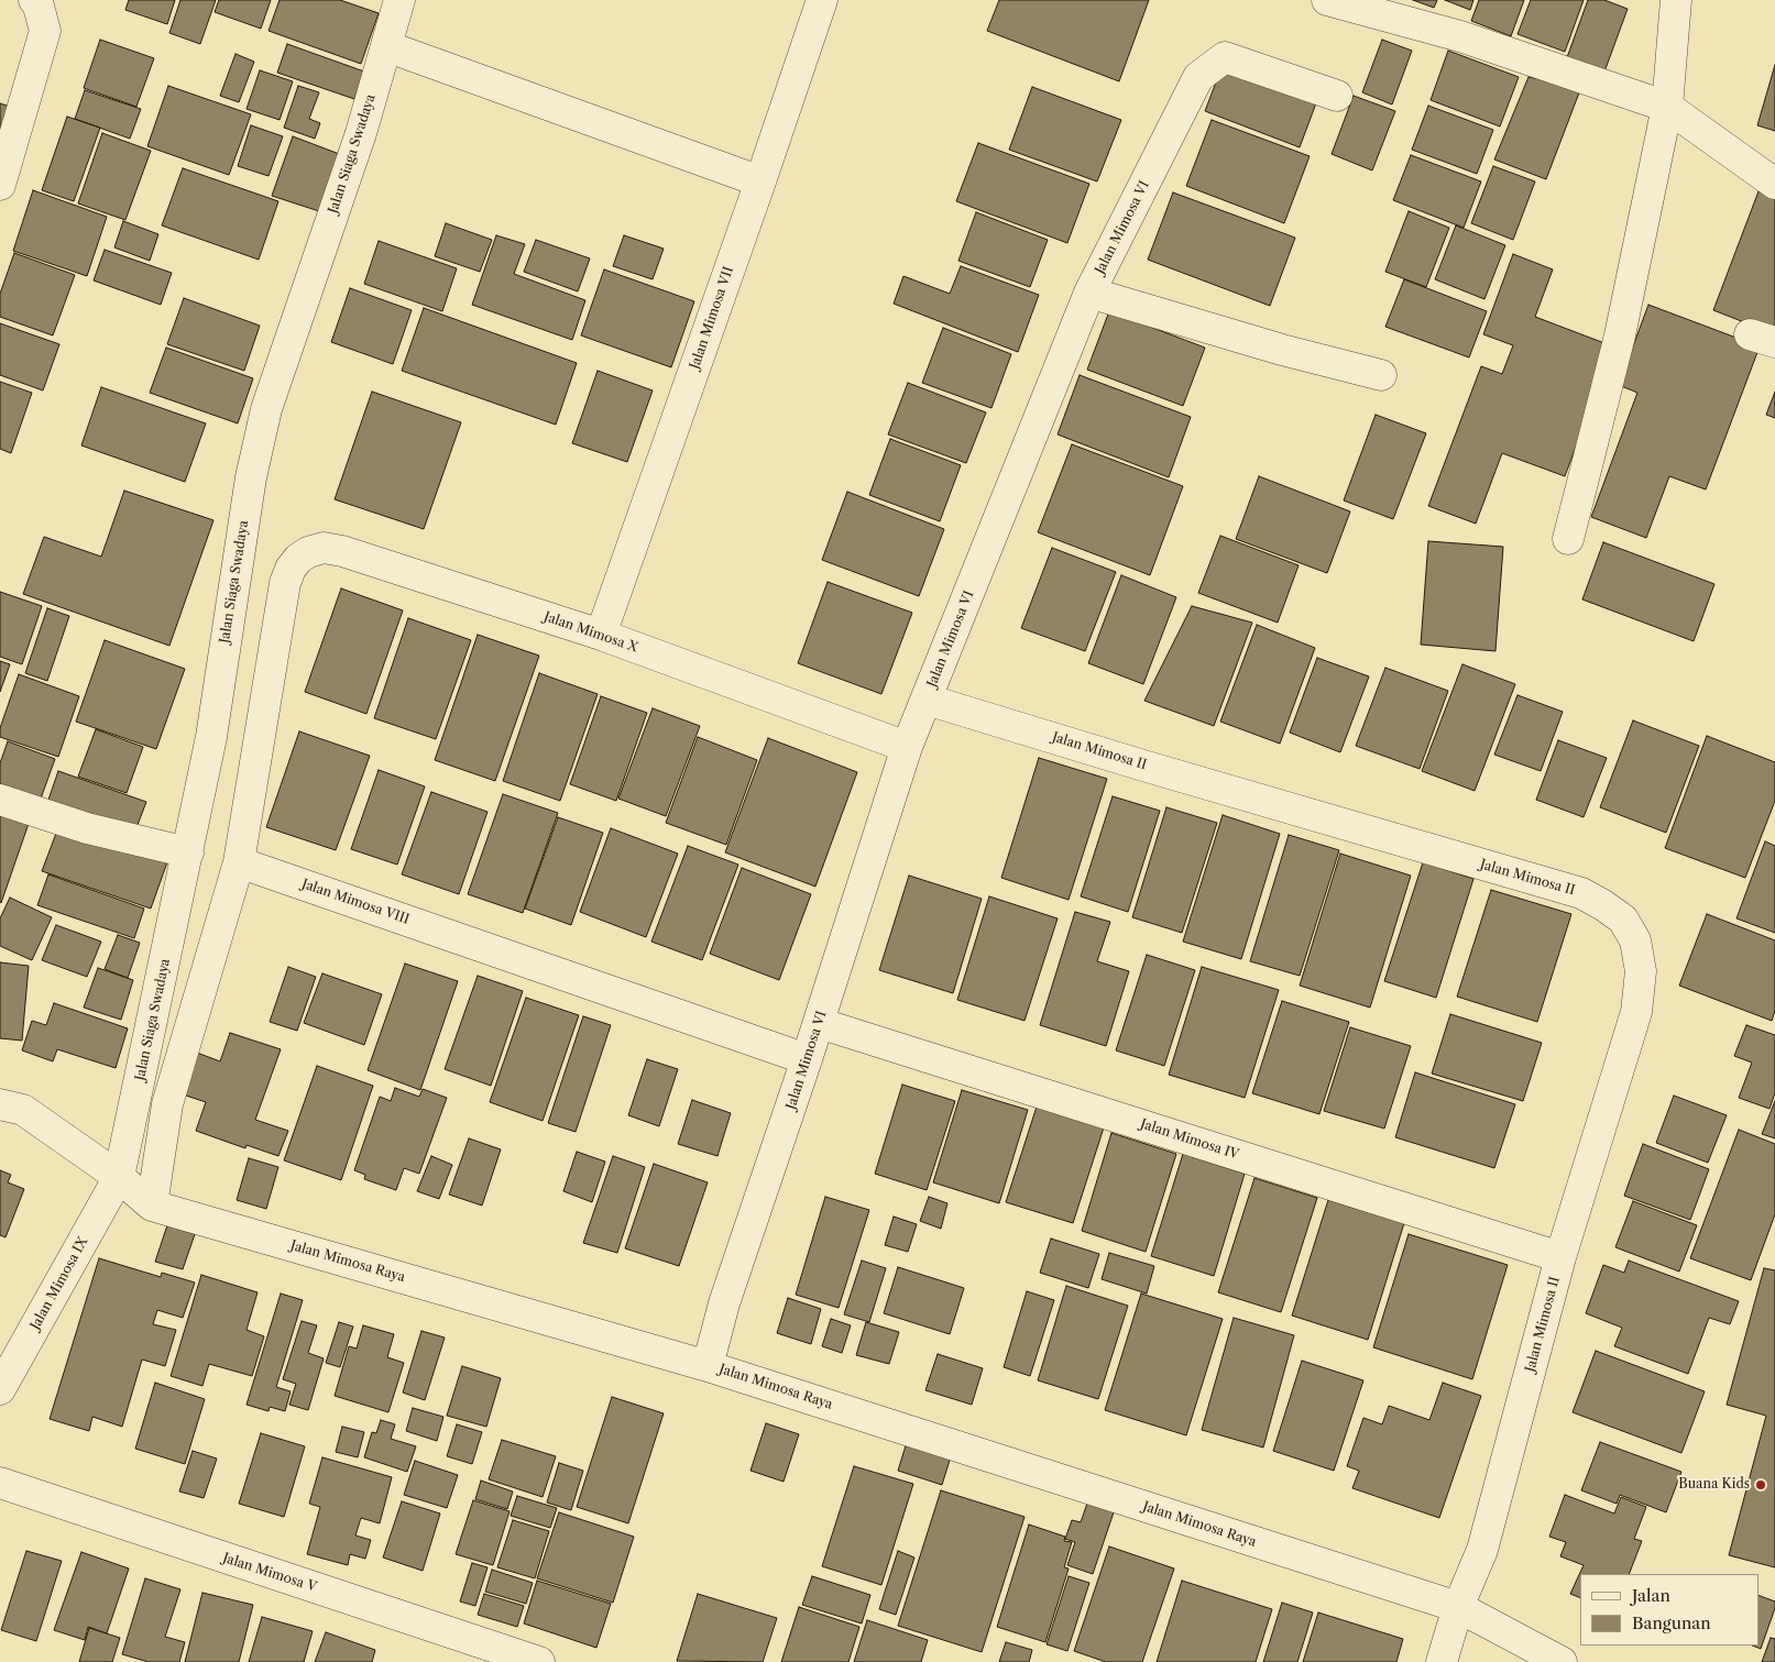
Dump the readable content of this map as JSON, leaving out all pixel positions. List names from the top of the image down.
{
  "streets": {
    "street": [
      "Jalan Siaga Swadaya",
      "Jalan Mimosa VI",
      "Jalan Mimosa VII",
      "Jalan Mimosa X",
      "Jalan Mimosa II",
      "Jalan Mimosa VIII",
      "Jalan Mimosa IV",
      "Jalan Mimosa Raya",
      "Jalan Mimosa IX",
      "Jalan Mimosa V"
    ]
  },
  "crossings": [
    ["Jalan Siaga Swadaya", "Jalan Mimosa Raya"],
    ["Jalan Siaga Swadaya", "Jalan Mimosa IX"],
    ["Jalan Mimosa VI", "Jalan Mimosa X"],
    ["Jalan Mimosa VI", "Jalan Mimosa II"],
    ["Jalan Mimosa VI", "Jalan Mimosa VIII"],
    ["Jalan Mimosa VI", "Jalan Mimosa IV"],
    ["Jalan Mimosa VI", "Jalan Mimosa Raya"],
    ["Jalan Mimosa VII", "Jalan Mimosa X"],
    ["Jalan Mimosa X", "Jalan Mimosa VIII"],
    ["Jalan Mimosa II", "Jalan Mimosa IV"],
    ["Jalan Mimosa II", "Jalan Mimosa Raya"],
    ["Jalan Mimosa Raya", "Jalan Mimosa IX"]
  ],
  "places": ["Buana Kids"],
  "legend": ["Jalan", "Bangunan"]
}
